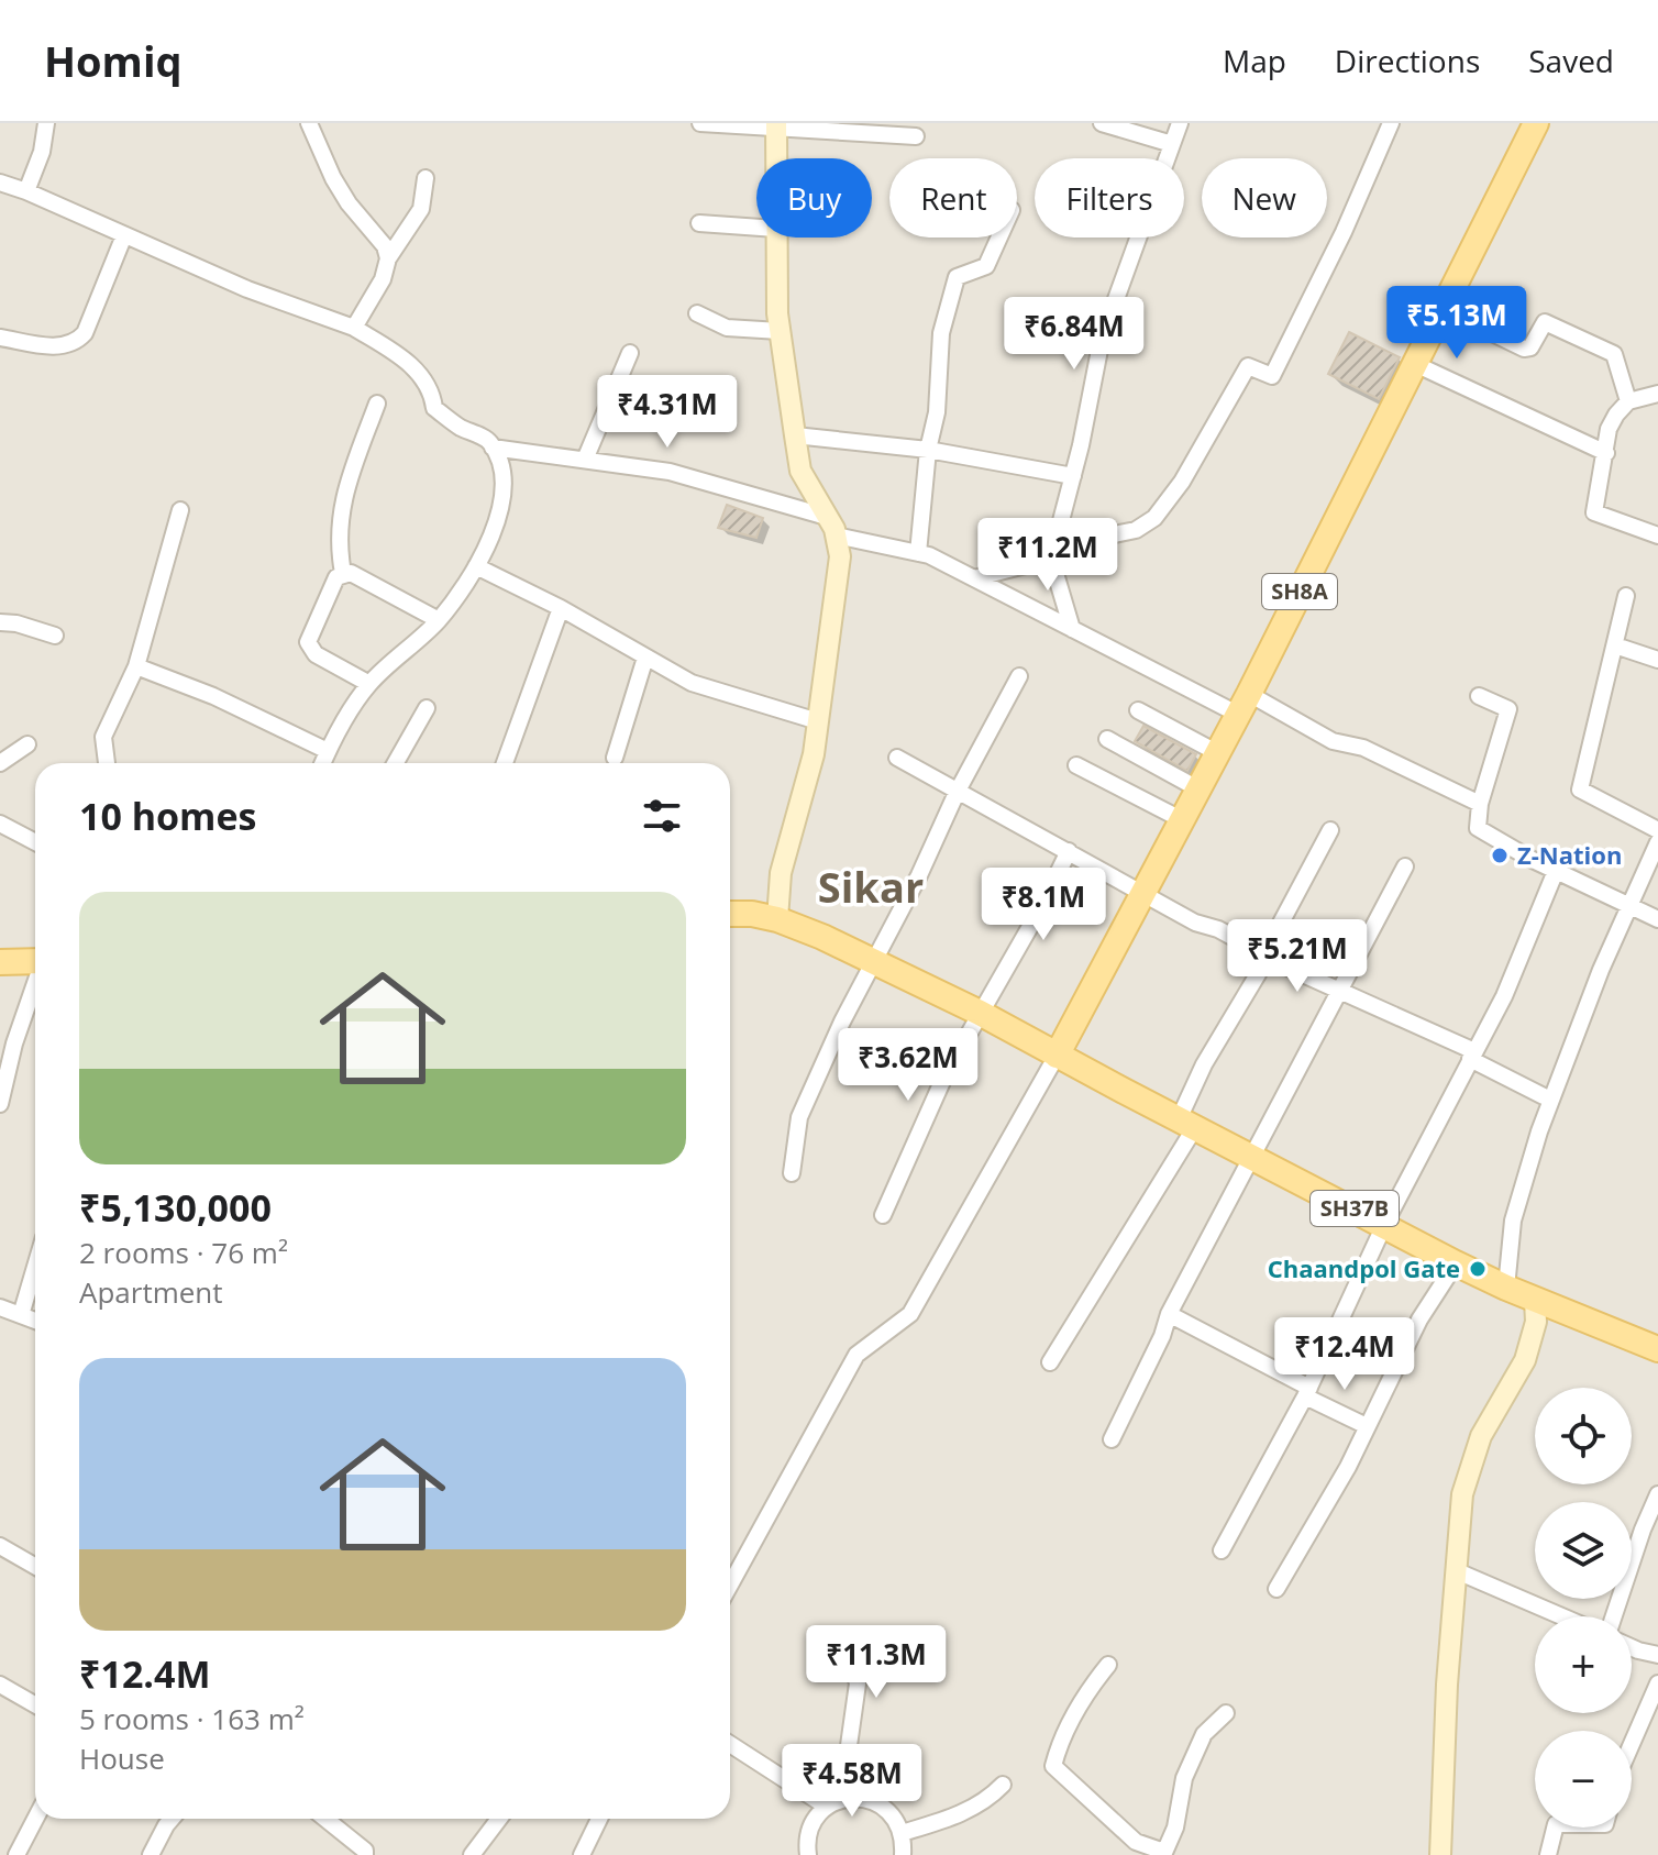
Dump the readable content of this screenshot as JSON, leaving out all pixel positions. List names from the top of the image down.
{
  "streets": {
    "main road": ["SH8A", "SH37B"]
  },
  "crossings": [
    ["SH8A", "SH37B"]
  ],
  "districts": ["Sikar"],
  "places": ["Z-Nation", "Chaandpol Gate"],
  "page": {
    "header": "Homiq",
    "nav": ["Map", "Directions", "Saved"],
    "chip": [
      "Buy",
      "Rent",
      "Filters",
      "New"
    ],
    "price": [
      "₹5.13M",
      "₹6.84M",
      "₹4.31M",
      "₹11.2M",
      "₹8.1M",
      "₹5.21M",
      "₹3.62M",
      "₹12.4M",
      "₹11.3M",
      "₹4.58M"
    ],
    "heading": "10 homes",
    "list": [
      {
        "name": "₹5,130,000",
        "note": "2 rooms · 76 m² · Apartment"
      },
      {
        "name": "₹12.4M",
        "note": "5 rooms · 163 m² · House"
      }
    ],
    "map_buttons": ["+", "−"]
  }
}
